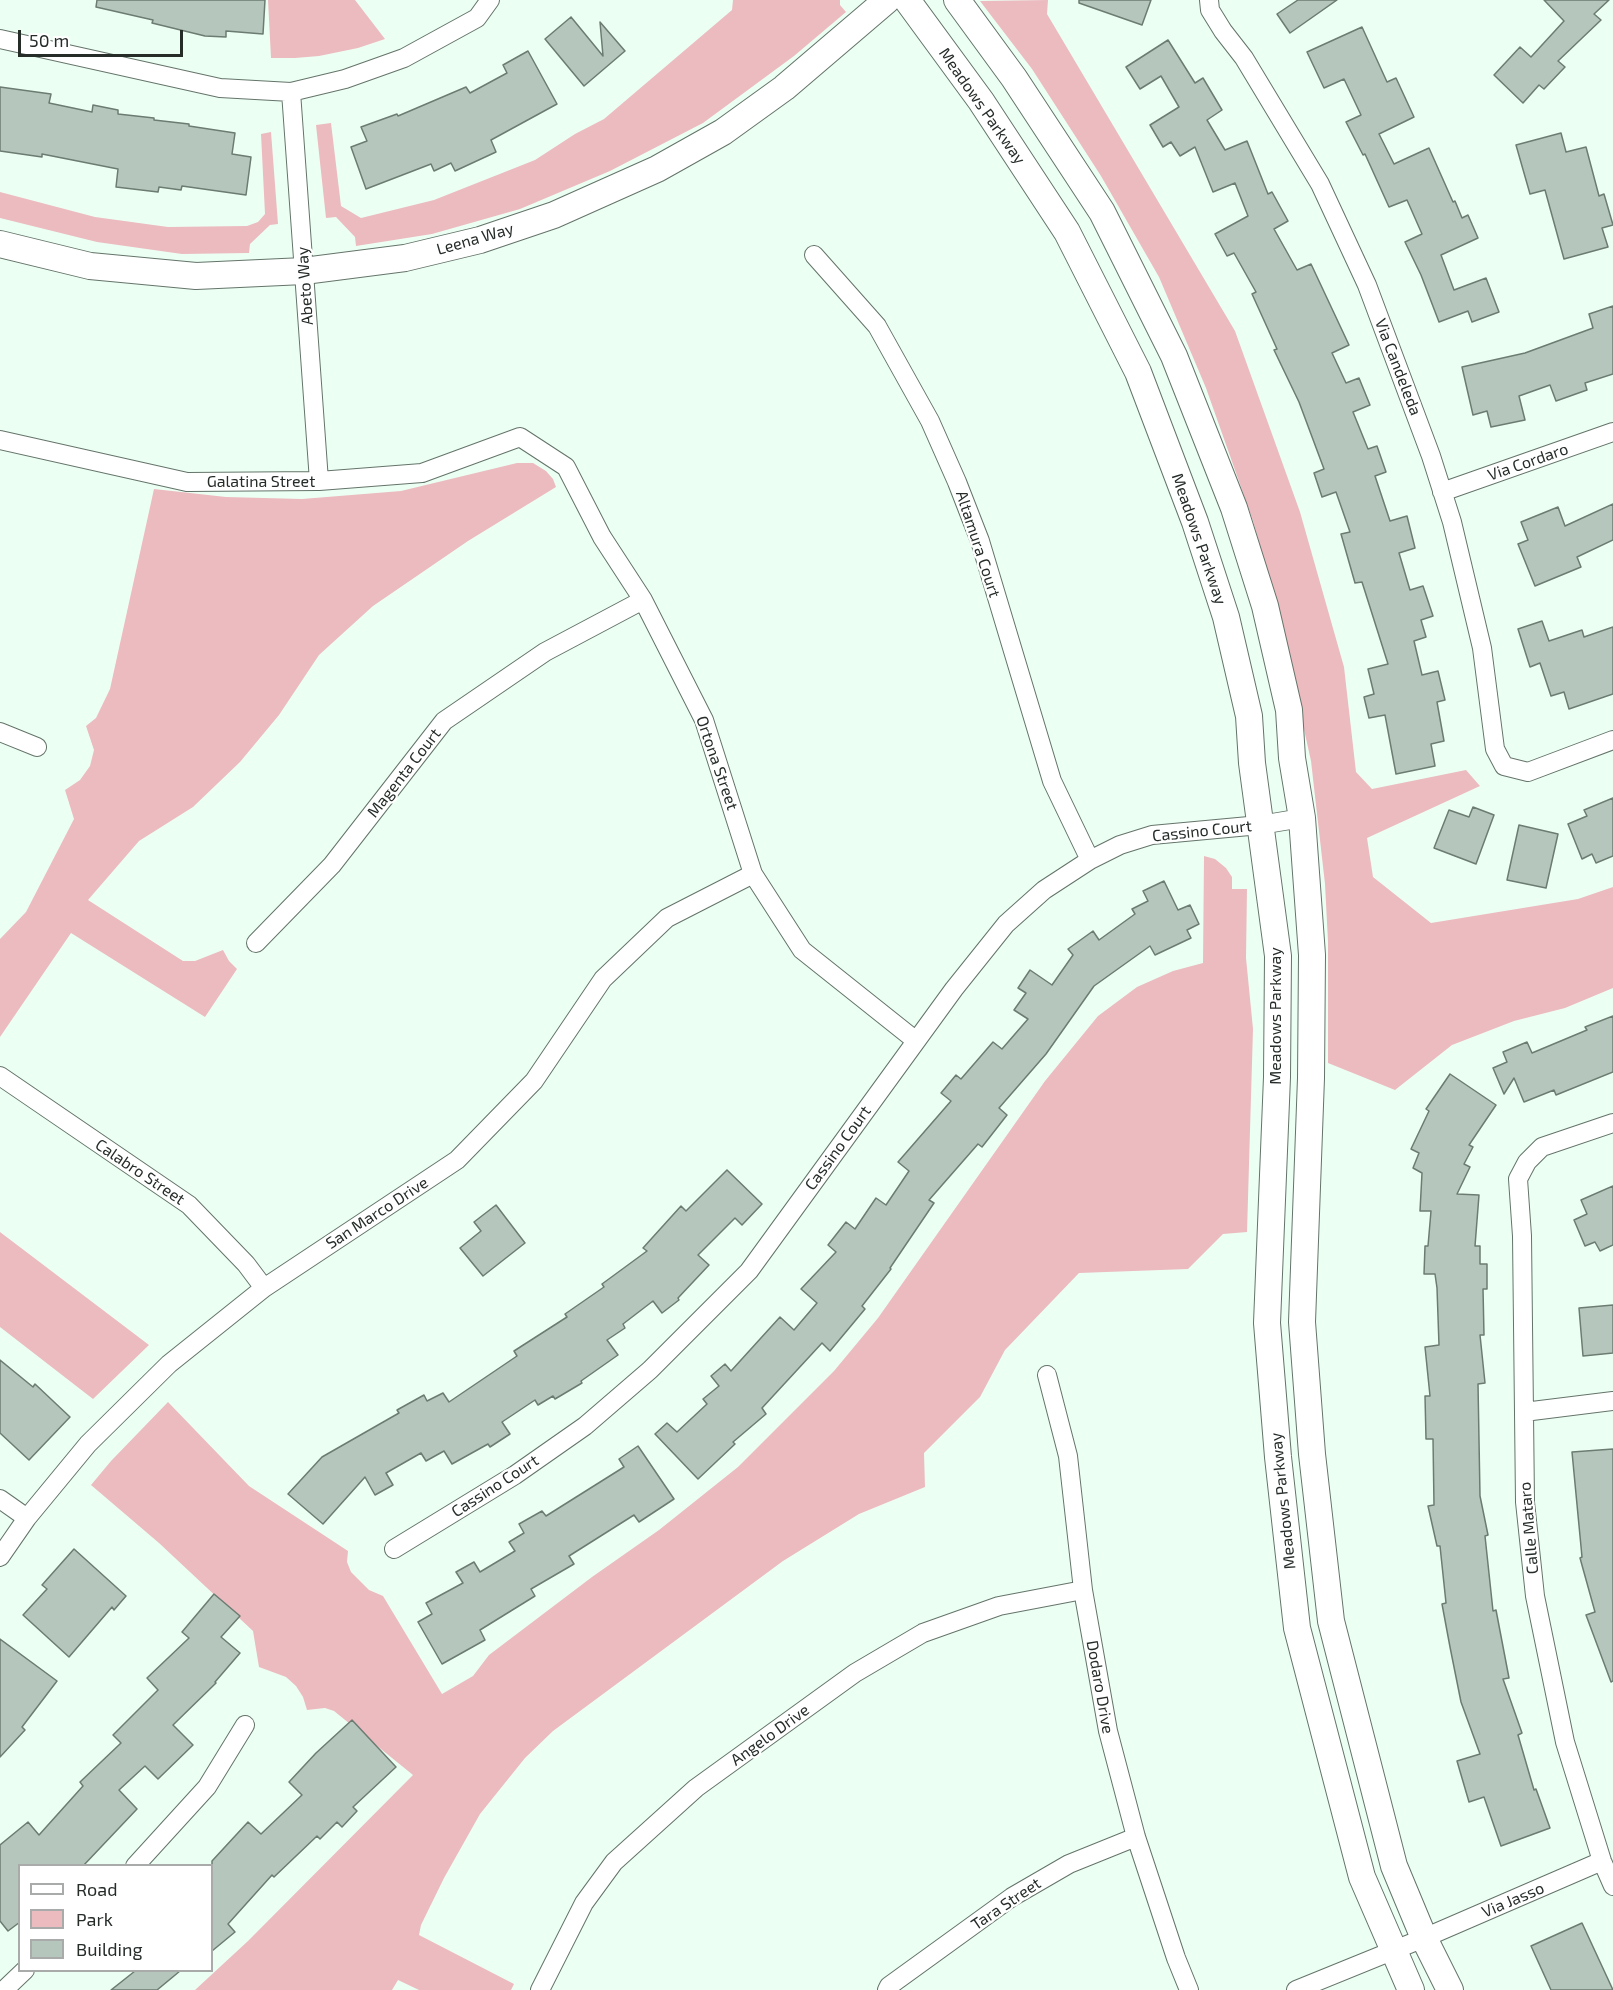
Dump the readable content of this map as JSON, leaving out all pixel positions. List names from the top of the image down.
{
  "streets": {
    "main road": ["Meadows Parkway", "Leena Way"],
    "street": [
      "Abeto Way",
      "Via Candeleda",
      "Via Cordaro",
      "Galatina Street",
      "Altamura Court",
      "Ortona Street",
      "Magenta Court",
      "Cassino Court",
      "Calabro Street",
      "San Marco Drive",
      "Calle Mataro",
      "Dodaro Drive",
      "Angelo Drive",
      "Via Jasso",
      "Tara Street"
    ]
  },
  "crossings": [
    ["Meadows Parkway", "Cassino Court"],
    ["Meadows Parkway", "Via Jasso"],
    ["Leena Way", "Abeto Way"],
    ["Abeto Way", "Galatina Street"],
    ["Via Candeleda", "Via Cordaro"],
    ["Galatina Street", "Ortona Street"],
    ["Altamura Court", "Cassino Court"],
    ["Ortona Street", "Magenta Court"],
    ["Ortona Street", "Cassino Court"],
    ["Ortona Street", "San Marco Drive"],
    ["Calabro Street", "San Marco Drive"],
    ["Calle Mataro", "Via Jasso"],
    ["Dodaro Drive", "Angelo Drive"],
    ["Dodaro Drive", "Tara Street"]
  ],
  "legend": ["Road", "Park", "Building"],
  "scale_bar": "50 m"
}
